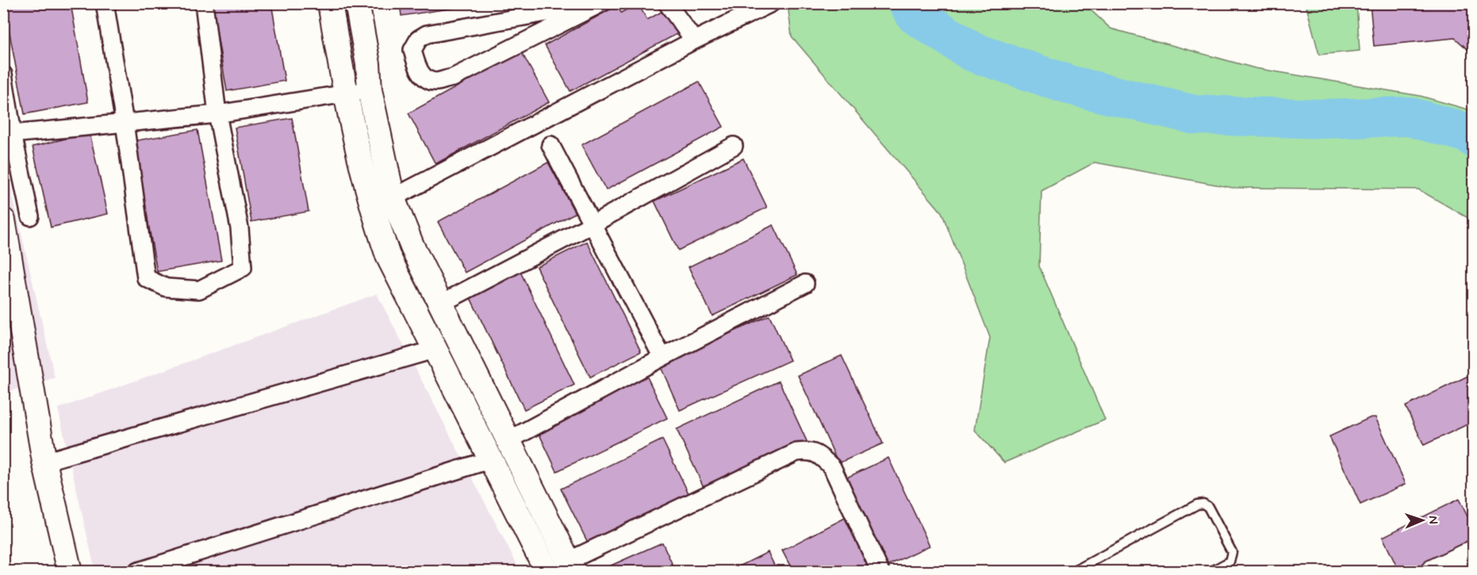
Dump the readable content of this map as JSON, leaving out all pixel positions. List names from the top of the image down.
{
  "north": "right"
}
